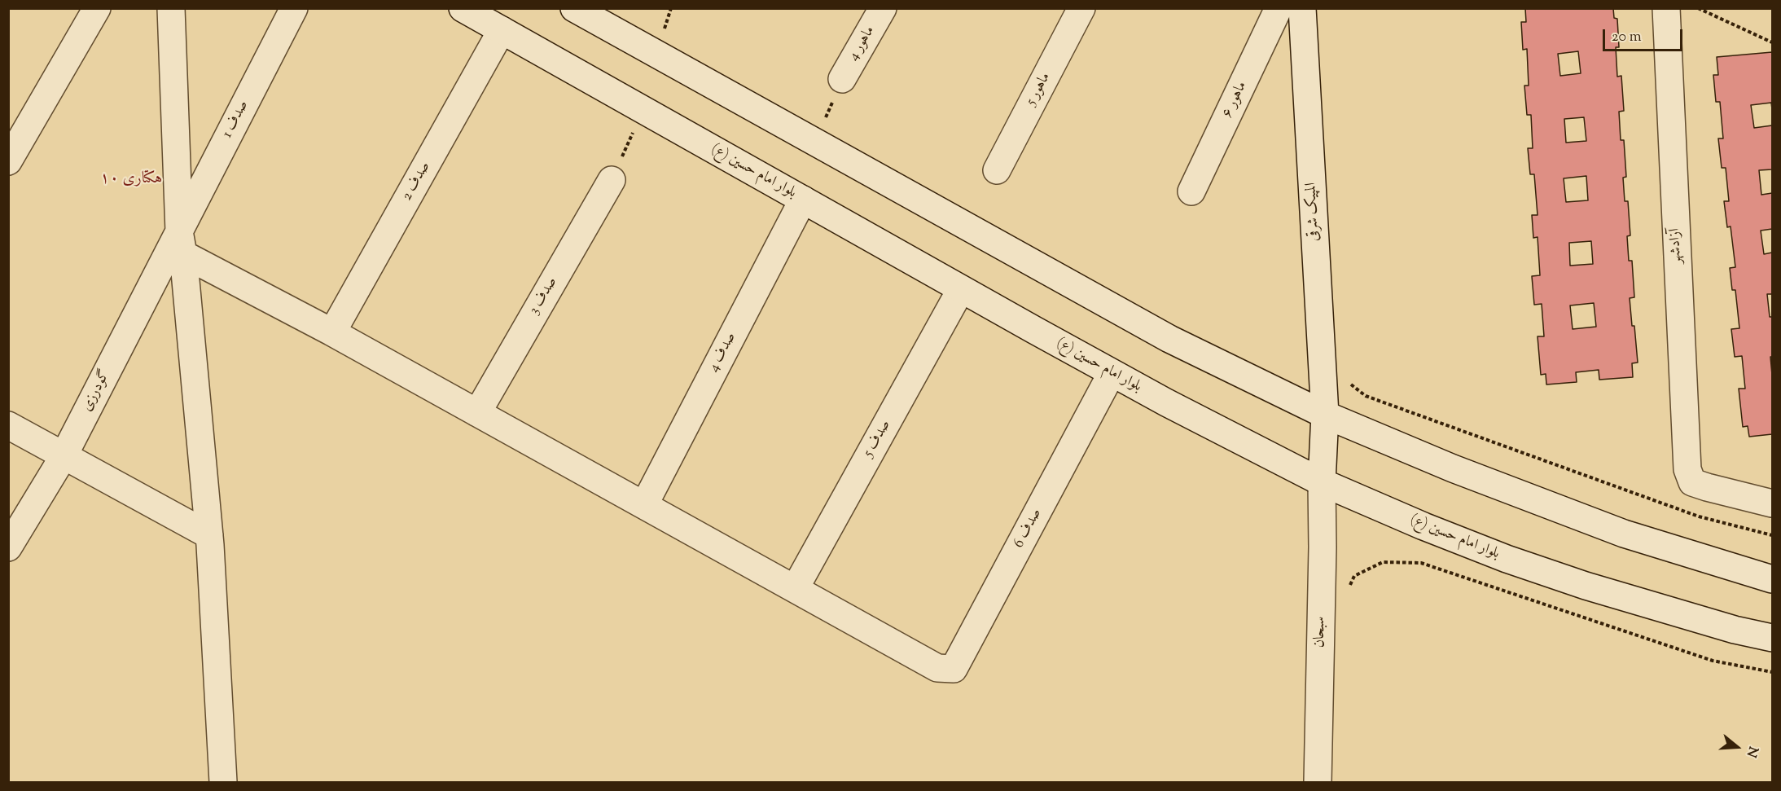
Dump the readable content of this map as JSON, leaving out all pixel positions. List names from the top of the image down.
{
  "streets": {
    "street": [
      "ماهور 4",
      "ماهور 5",
      "ماهور ۶",
      "صدف 1",
      "بلوار امام حسین (ع)",
      "صدف 2",
      "المپیک شرقی",
      "آزادشهر",
      "صدف 3",
      "صدف 4",
      "گودرزی",
      "صدف 5",
      "صدف 6",
      "سبحان"
    ]
  },
  "crossings": [
    ["صدف 1", "گودرزی"],
    ["بلوار امام حسین (ع)", "صدف 2"],
    ["بلوار امام حسین (ع)", "المپیک شرقی"],
    ["بلوار امام حسین (ع)", "صدف 4"],
    ["بلوار امام حسین (ع)", "صدف 5"],
    ["بلوار امام حسین (ع)", "صدف 6"],
    ["بلوار امام حسین (ع)", "سبحان"],
    ["المپیک شرقی", "سبحان"],
    ["صدف 5", "صدف 6"]
  ],
  "districts": ["۱۰ هکتاری"],
  "scale_bar": "20 m",
  "north": "right"
}
